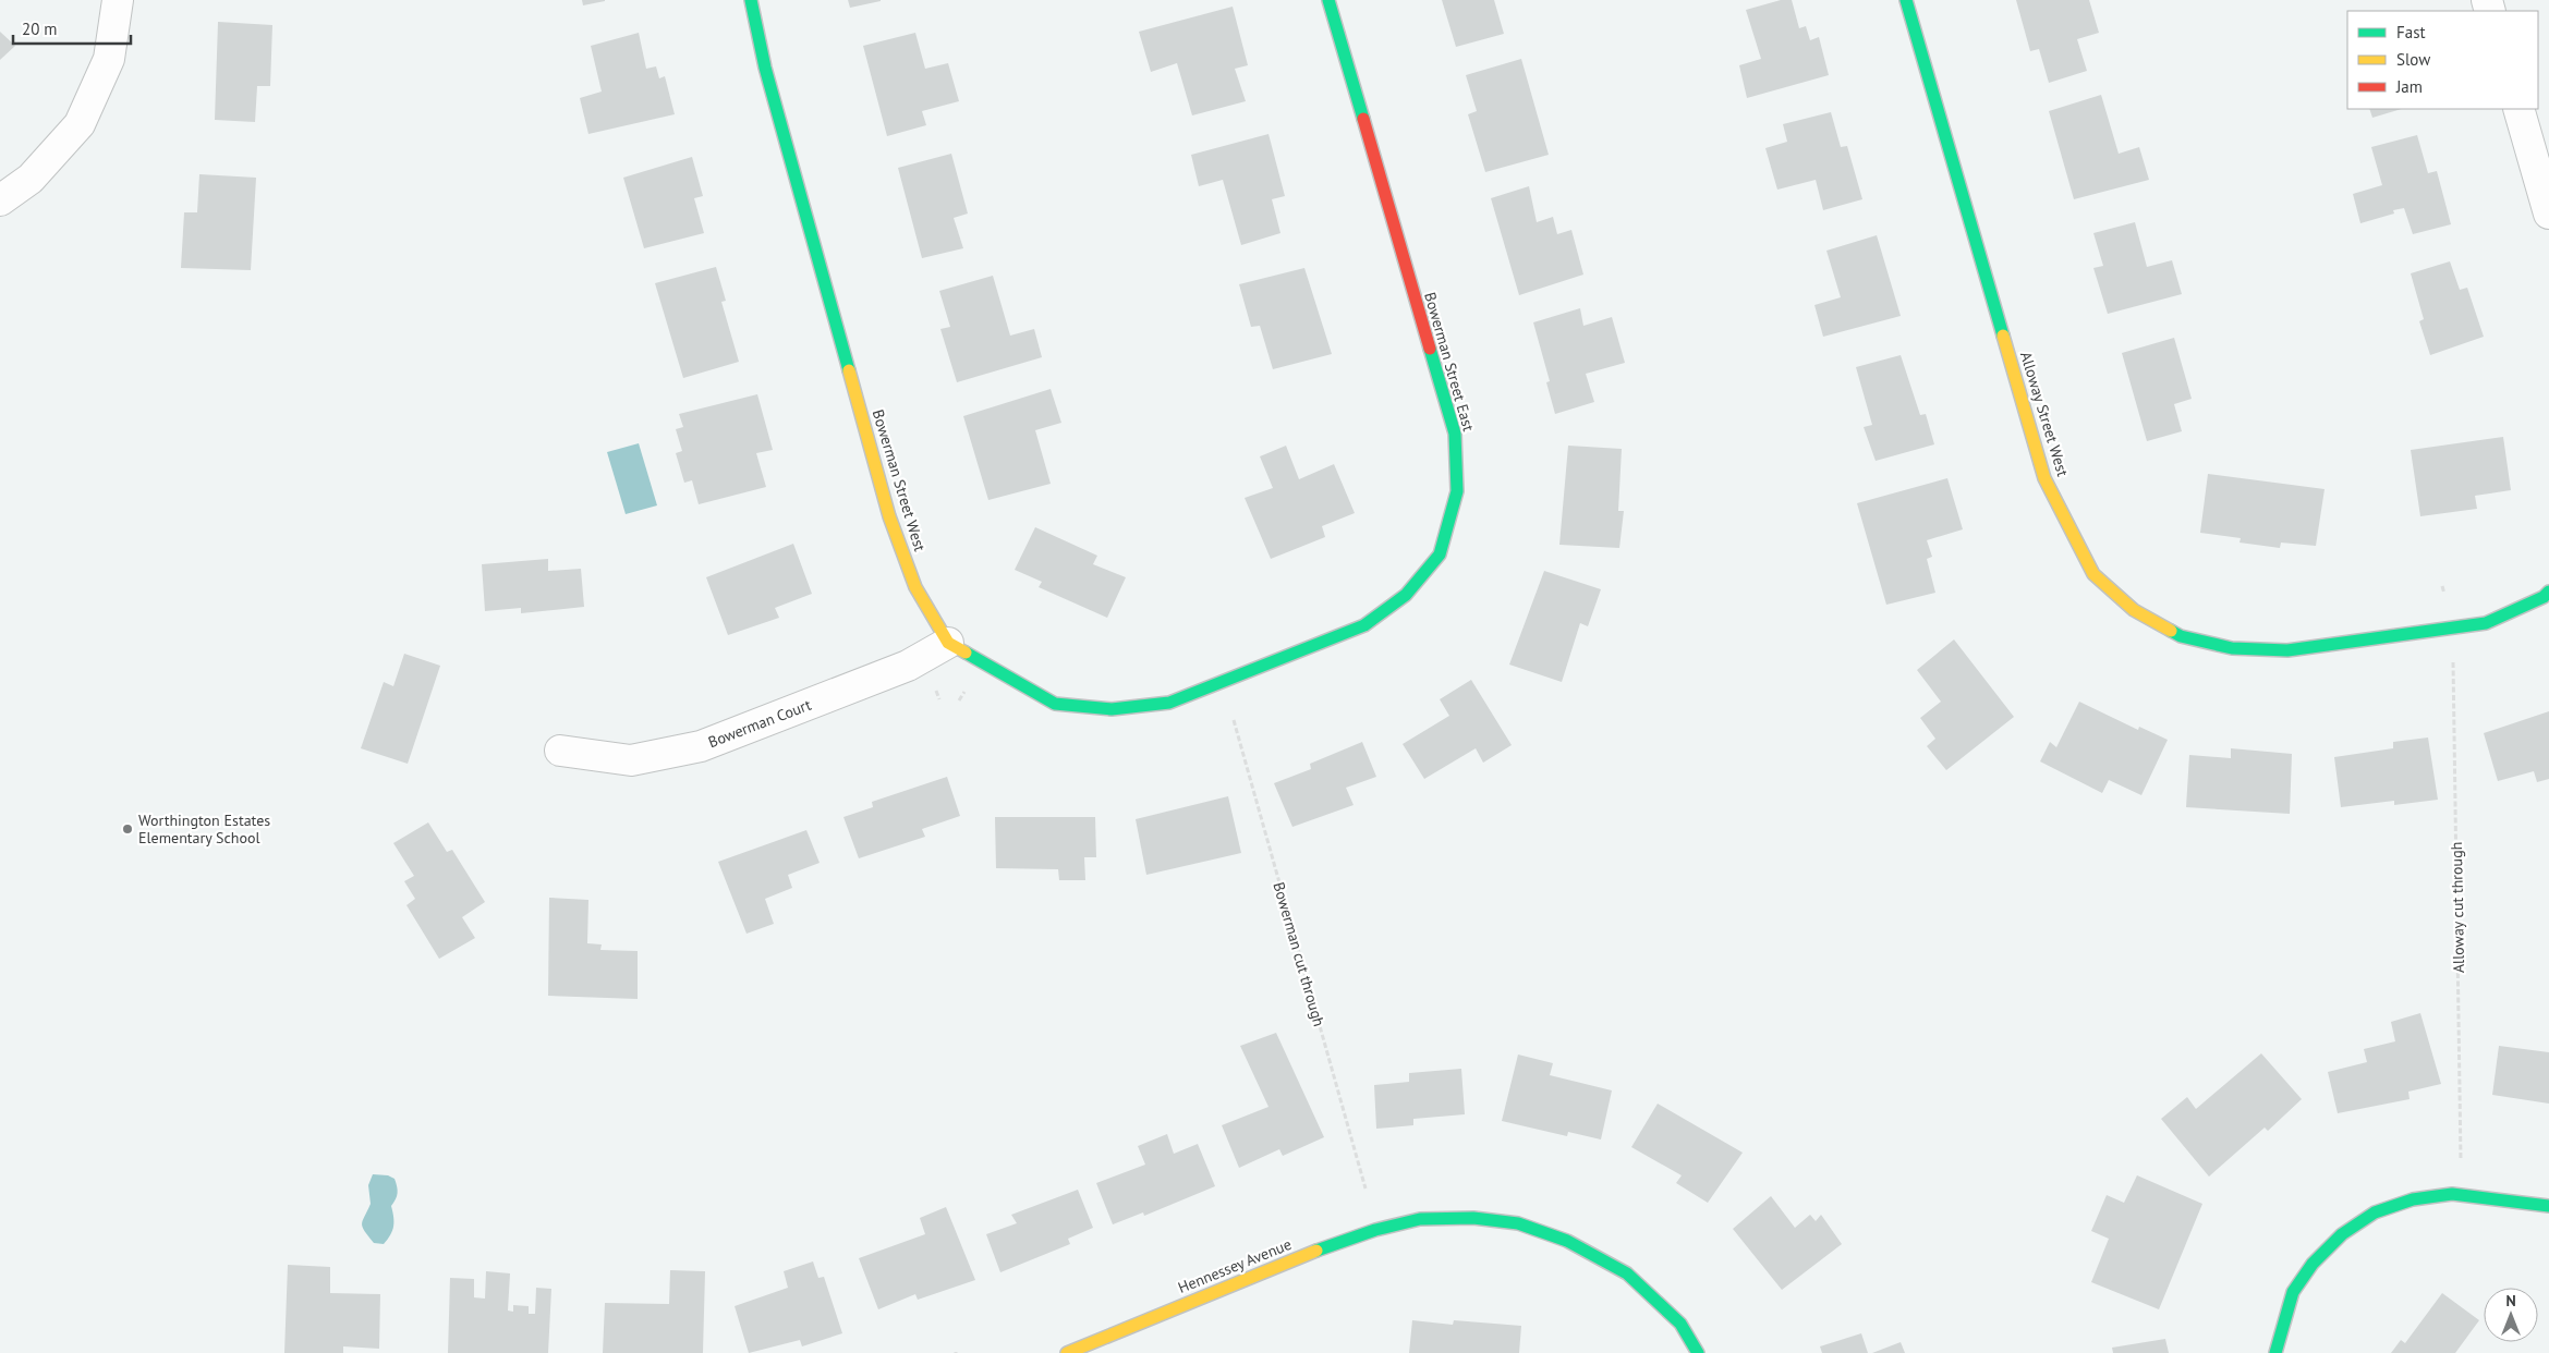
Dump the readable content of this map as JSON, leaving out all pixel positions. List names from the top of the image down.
{
  "streets": {
    "street": [
      "Bowerman Street East",
      "Alloway Street West",
      "Bowerman Street West",
      "Bowerman Court",
      "Hennessey Avenue"
    ],
    "path": ["Alloway cut through", "Bowerman cut through"]
  },
  "crossings": [
    ["Bowerman Street East", "Bowerman Street West"],
    ["Bowerman Street East", "Bowerman Court"],
    ["Bowerman Street West", "Bowerman Court"]
  ],
  "places": ["Worthington Estates Elementary School"],
  "legend": ["Fast", "Slow", "Jam"],
  "scale_bar": "20 m",
  "north": "top"
}
